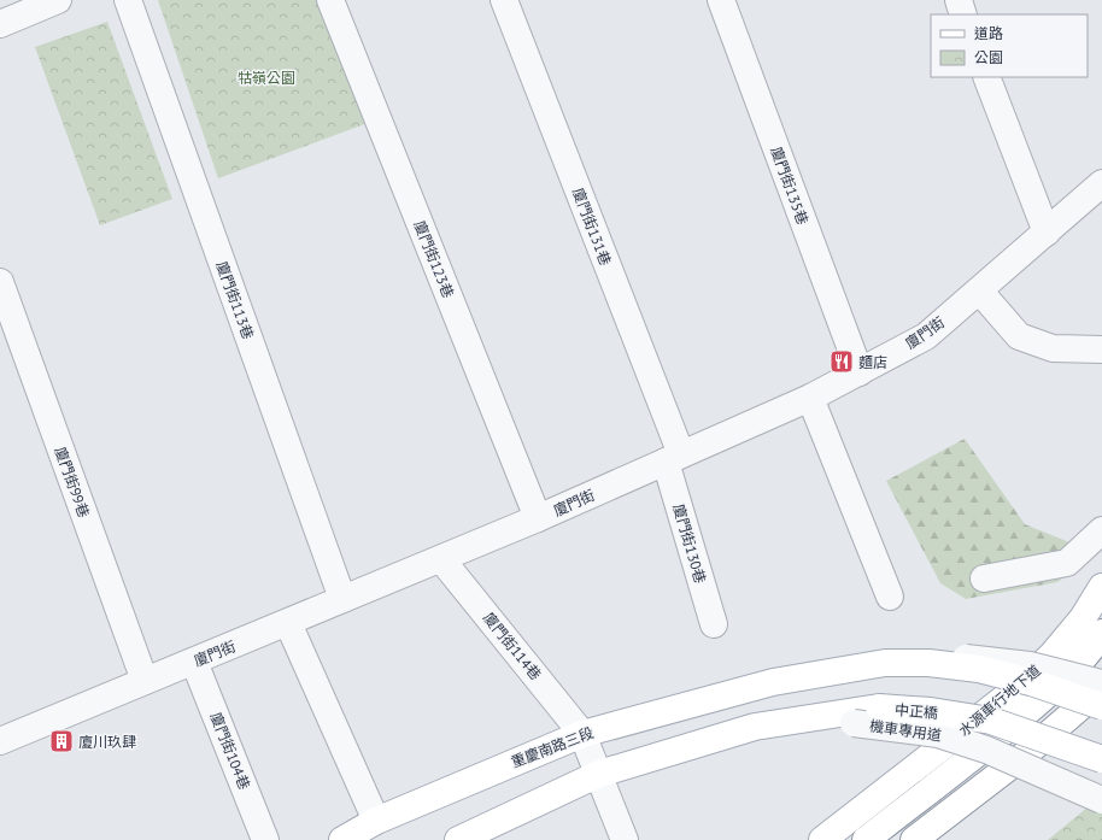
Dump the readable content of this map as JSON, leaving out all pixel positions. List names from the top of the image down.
{
  "streets": {
    "main road": ["水源車行地下道", "中正橋", "重慶南路三段"],
    "street": [
      "廈門街135巷",
      "廈門街131巷",
      "廈門街123巷",
      "廈門街113巷",
      "廈門街",
      "廈門街99巷",
      "廈門街130巷",
      "廈門街114巷",
      "機車專用道",
      "廈門街104巷"
    ]
  },
  "crossings": [
    ["廈門街135巷", "廈門街"],
    ["廈門街131巷", "廈門街"],
    ["廈門街131巷", "廈門街130巷"],
    ["廈門街123巷", "廈門街"],
    ["廈門街113巷", "廈門街"],
    ["廈門街", "廈門街99巷"],
    ["廈門街", "廈門街130巷"],
    ["廈門街", "廈門街114巷"],
    ["廈門街", "廈門街104巷"],
    ["廈門街114巷", "重慶南路三段"],
    ["中正橋", "機車專用道"]
  ],
  "parks": ["牯嶺公園"],
  "places": {
    "restaurant": ["麵店"],
    "building": ["廈川玖肆"]
  },
  "legend": ["道路", "公園"]
}
